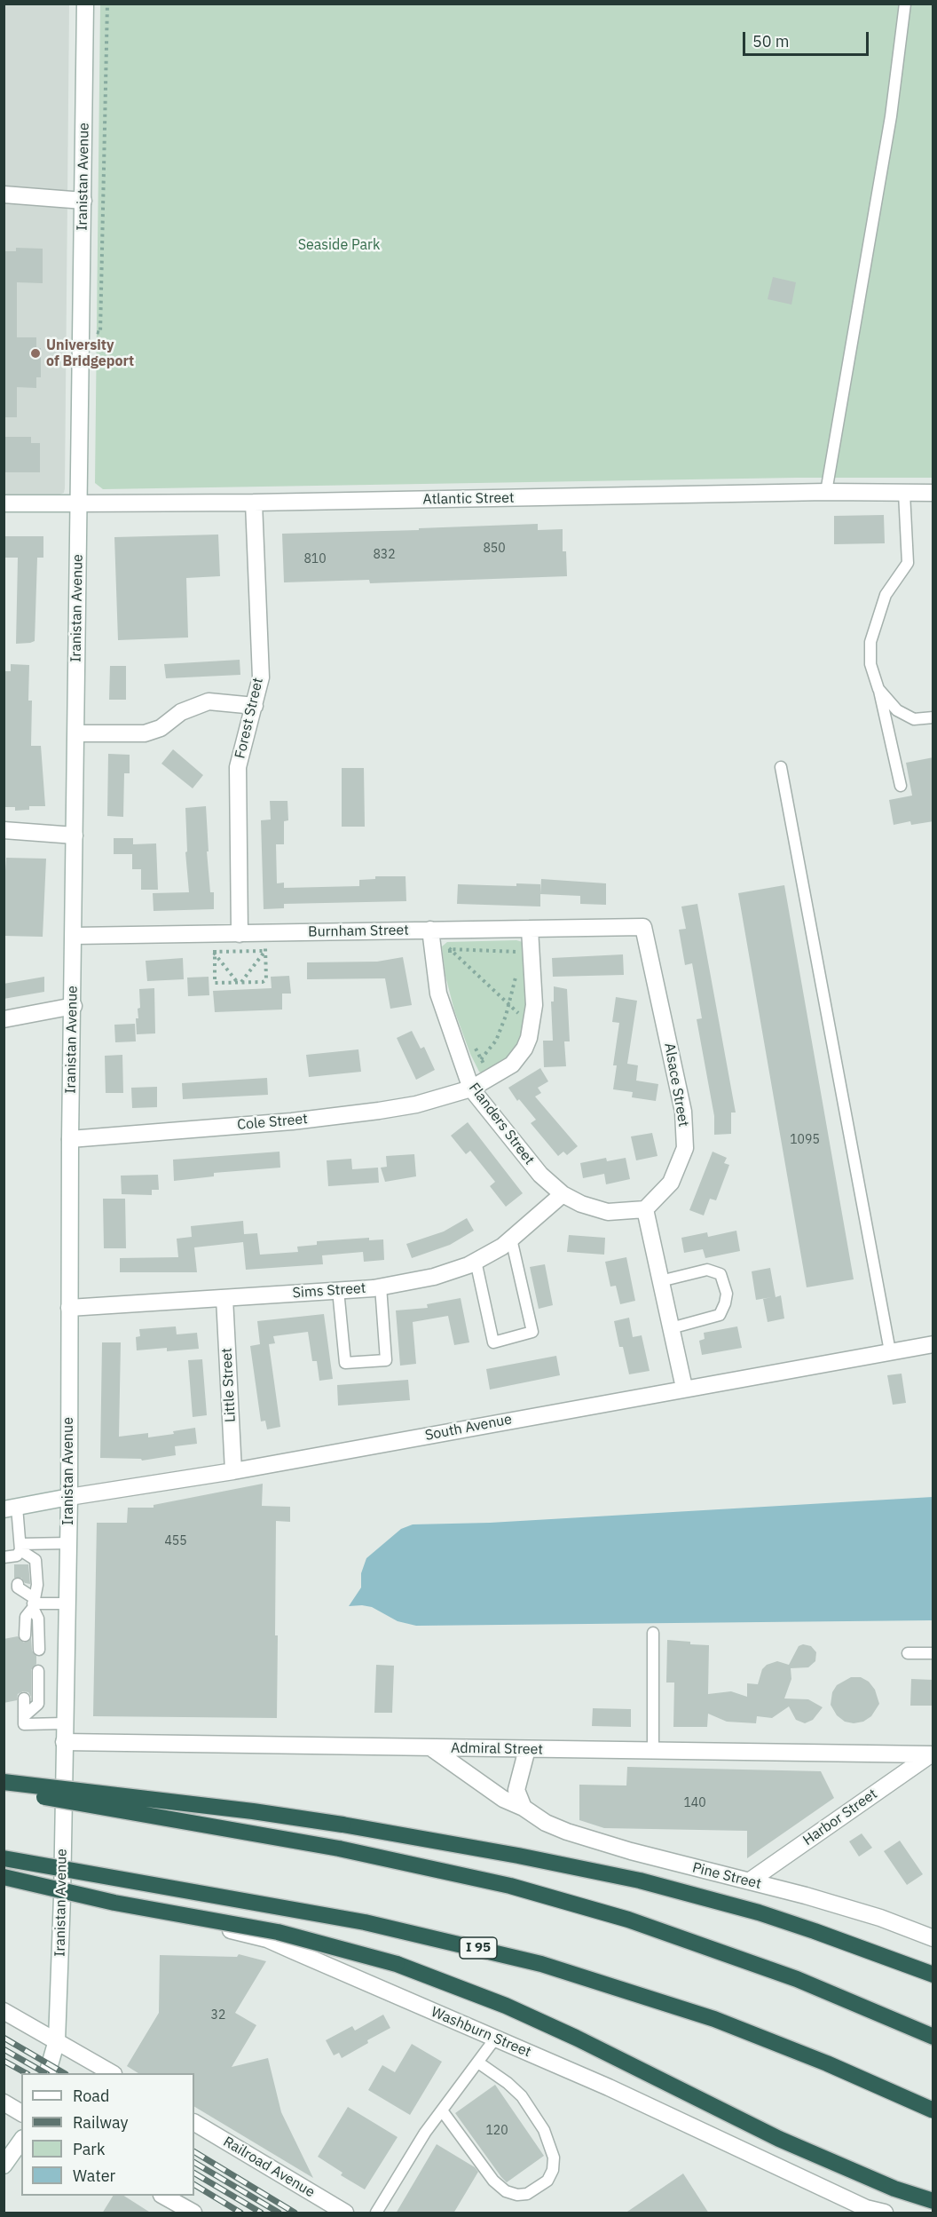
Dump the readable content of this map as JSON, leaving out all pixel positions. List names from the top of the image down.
{
  "streets": {
    "highway": ["I 95"],
    "street": [
      "Iranistan Avenue",
      "Atlantic Street",
      "Forest Street",
      "Burnham Street",
      "Alsace Street",
      "Cole Street",
      "Flanders Street",
      "Sims Street",
      "Little Street",
      "South Avenue",
      "Admiral Street",
      "Harbor Street",
      "Pine Street",
      "Washburn Street",
      "Railroad Avenue"
    ]
  },
  "crossings": [
    ["Iranistan Avenue", "Atlantic Street"],
    ["Iranistan Avenue", "Burnham Street"],
    ["Iranistan Avenue", "Cole Street"],
    ["Iranistan Avenue", "Sims Street"],
    ["Iranistan Avenue", "South Avenue"],
    ["Iranistan Avenue", "Admiral Street"],
    ["Iranistan Avenue", "Washburn Street"],
    ["Atlantic Street", "Forest Street"],
    ["Forest Street", "Burnham Street"],
    ["Burnham Street", "Alsace Street"],
    ["Burnham Street", "Flanders Street"],
    ["Alsace Street", "Flanders Street"],
    ["Cole Street", "Flanders Street"],
    ["Flanders Street", "Sims Street"],
    ["Sims Street", "Little Street"],
    ["Little Street", "South Avenue"],
    ["Admiral Street", "Harbor Street"],
    ["Admiral Street", "Pine Street"],
    ["Harbor Street", "Pine Street"]
  ],
  "parks": ["Seaside Park"],
  "places": ["University of Bridgeport"],
  "house_numbers": [
    "850",
    "832",
    "810",
    "1095",
    "455",
    "140",
    "32",
    "120"
  ],
  "legend": [
    "Road",
    "Railway",
    "Park",
    "Water"
  ],
  "scale_bar": "50 m"
}
